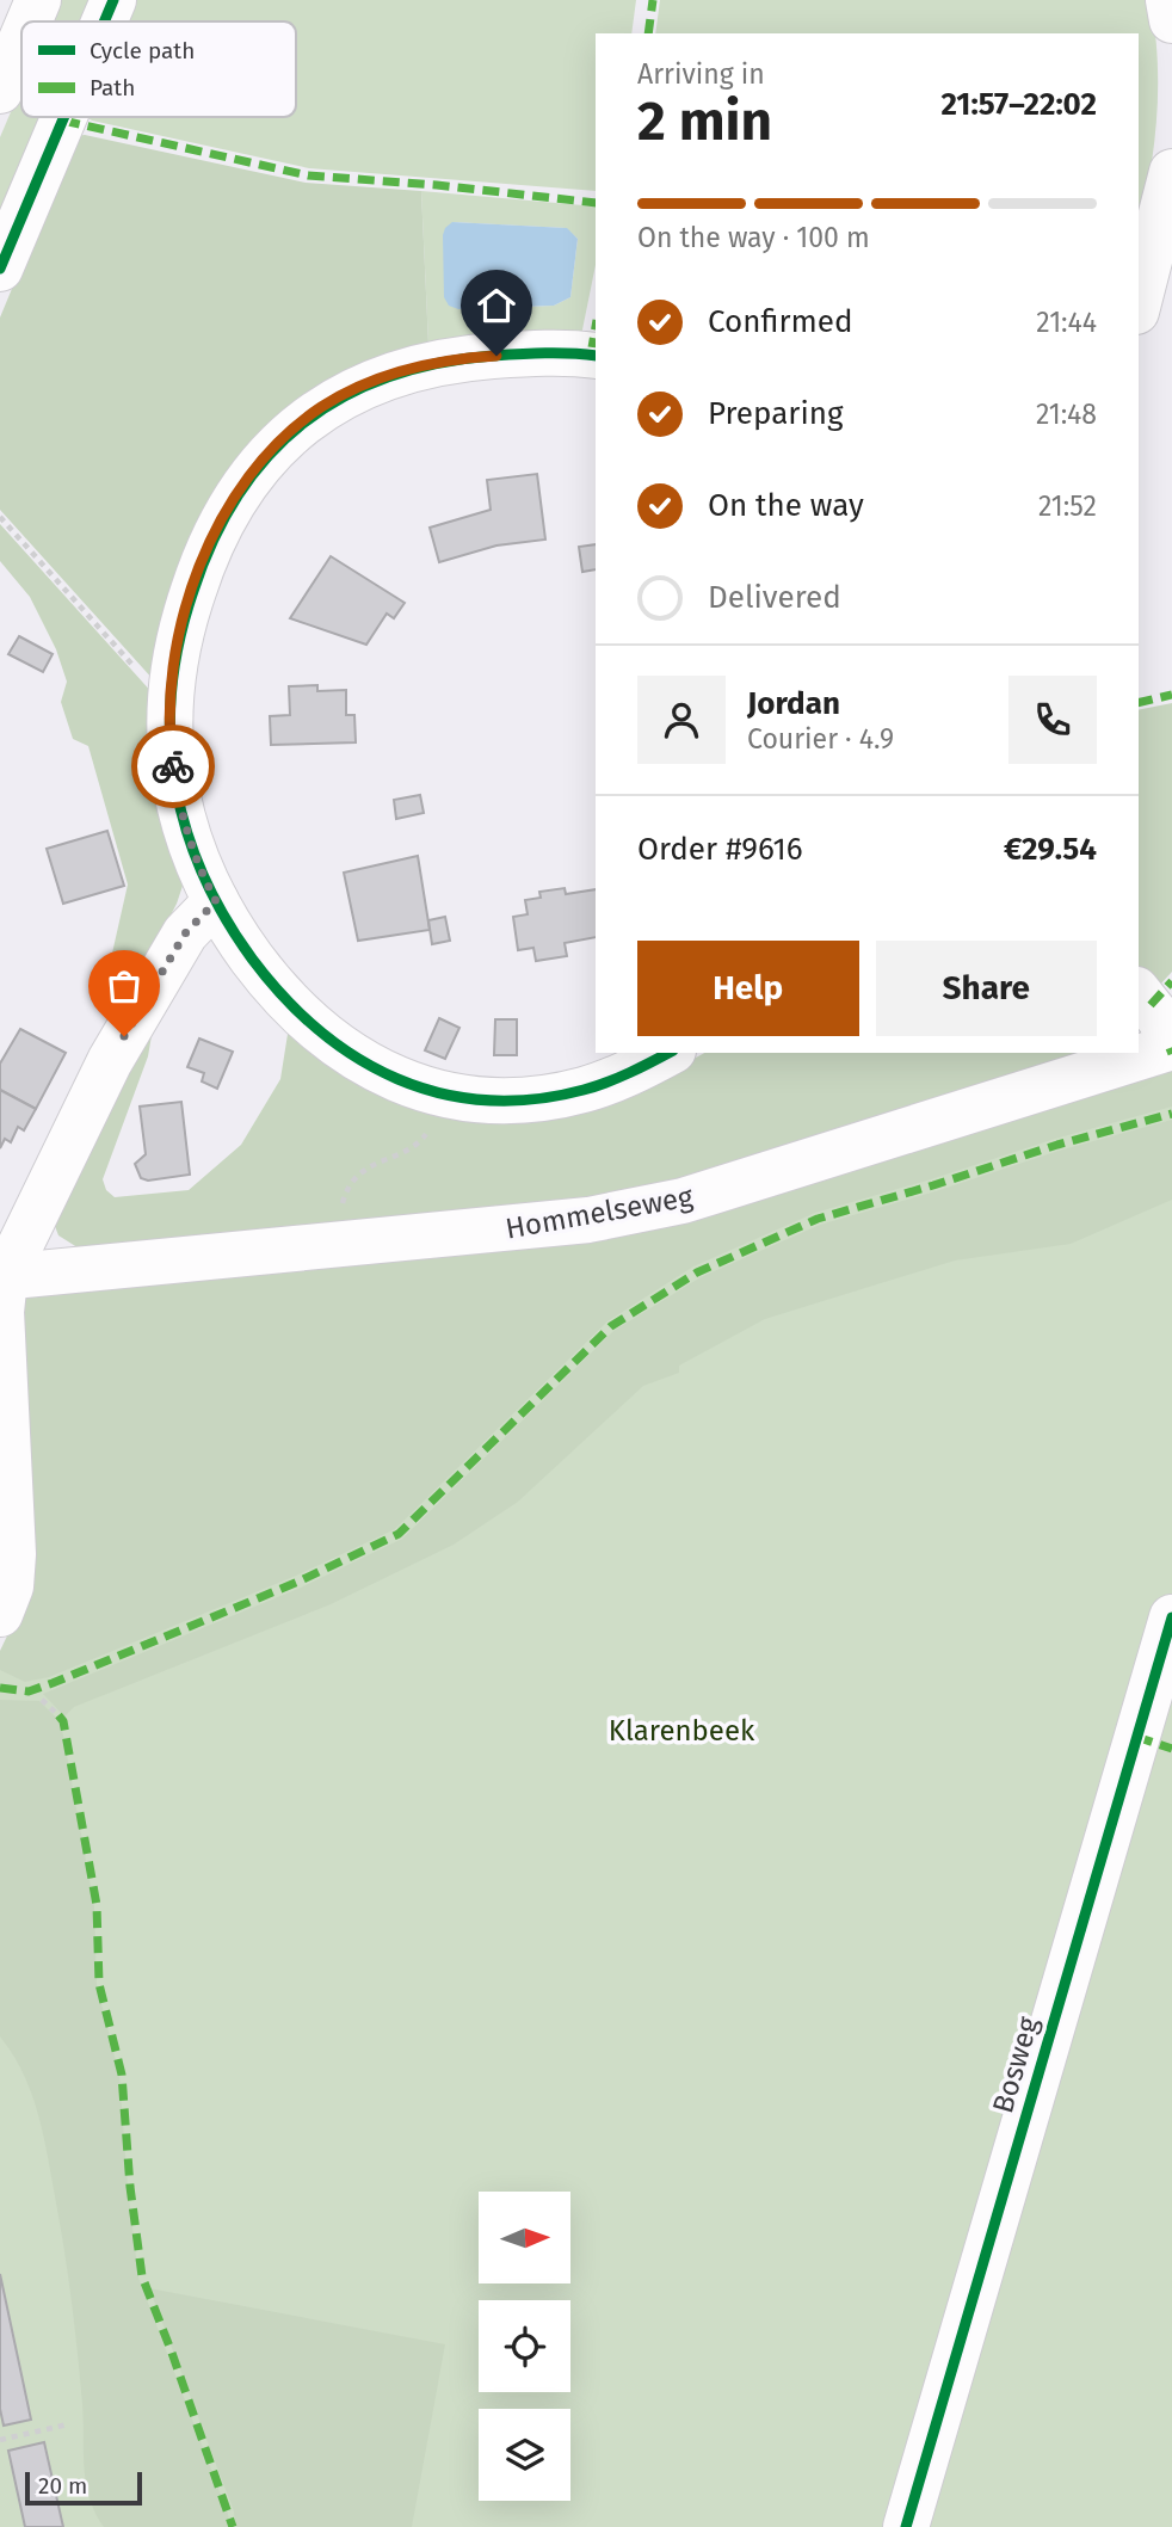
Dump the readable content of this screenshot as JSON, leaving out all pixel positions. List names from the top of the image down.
{
  "streets": {
    "street": ["Hommelseweg", "Bosweg"]
  },
  "parks": ["Klarenbeek"],
  "legend": ["Cycle path", "Path"],
  "scale_bar": "20 m",
  "north": "right",
  "page": {
    "heading": ["2 min", "Arriving in", "21:57–22:02"],
    "panel": [
      "Jordan",
      "Courier · 4.9",
      "Order #9616",
      "€29.54"
    ],
    "bar": "On the way · 100 m",
    "list": [
      ["Confirmed", "21:44"],
      ["Preparing", "21:48"],
      ["On the way", "21:52"],
      "Delivered"
    ],
    "buttons": ["Help", "Share"],
    "scale": "20 m"
  }
}
